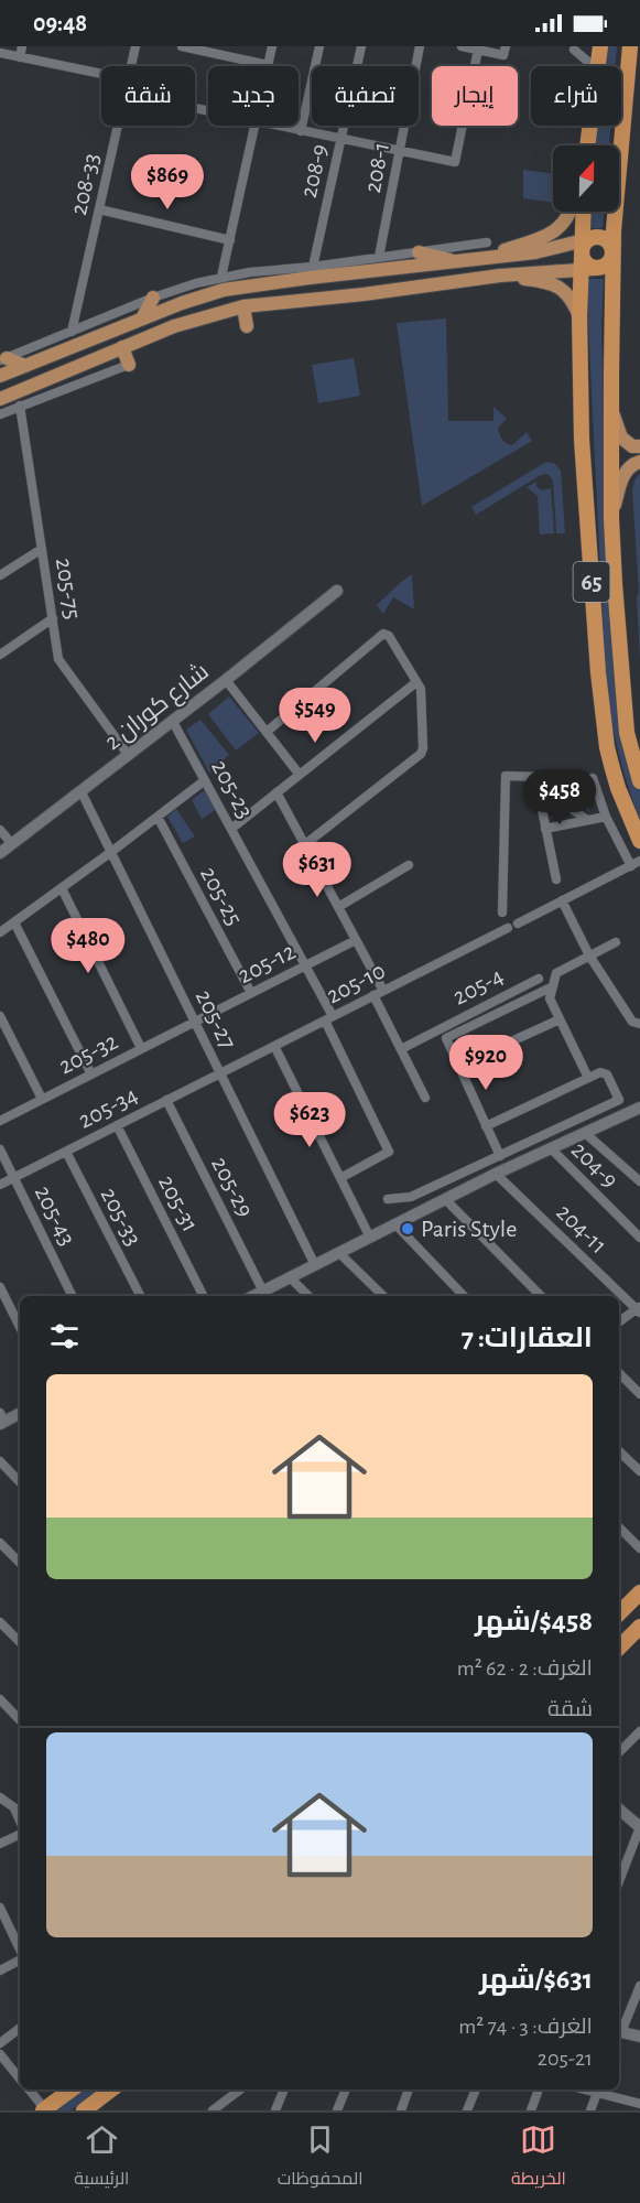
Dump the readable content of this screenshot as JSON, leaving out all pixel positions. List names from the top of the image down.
{
  "streets": {
    "highway": ["65"],
    "street": [
      "208-1",
      "208-9",
      "208-33",
      "205-75",
      "شارع كوران 2",
      "205-23",
      "205-25",
      "205-12",
      "205-10",
      "205-4",
      "205-27",
      "205-32",
      "205-34",
      "204-9",
      "205-29",
      "205-31",
      "205-43",
      "205-33",
      "204-11"
    ]
  },
  "crossings": [
    ["205-75", "شارع كوران 2"],
    ["شارع كوران 2", "205-23"],
    ["شارع كوران 2", "205-27"],
    ["205-23", "205-12"],
    ["205-23", "205-10"],
    ["205-25", "205-12"],
    ["205-12", "205-27"],
    ["205-12", "205-32"],
    ["205-10", "205-27"],
    ["205-10", "205-34"],
    ["205-27", "205-32"],
    ["205-27", "205-34"],
    ["205-34", "205-29"],
    ["205-34", "205-31"],
    ["205-34", "205-43"],
    ["205-34", "205-33"]
  ],
  "places": ["Paris Style"],
  "north": "top",
  "page": {
    "status": "09:48",
    "chip": [
      "شراء",
      "إيجار",
      "تصفية",
      "جديد",
      "شقة"
    ],
    "price": [
      "$869",
      "$549",
      "$458",
      "$631",
      "$480",
      "$920",
      "$623"
    ],
    "heading": "العقارات: 7",
    "list": [
      {
        "name": "$458/شهر",
        "note": "الغرف: 2 · 62 m² · شقة"
      },
      {
        "name": "$631/شهر",
        "note": "الغرف: 3 · 74 m² · 205-21"
      }
    ],
    "tabs": ["الخريطة", "المحفوظات", "الرئيسية"]
  }
}
